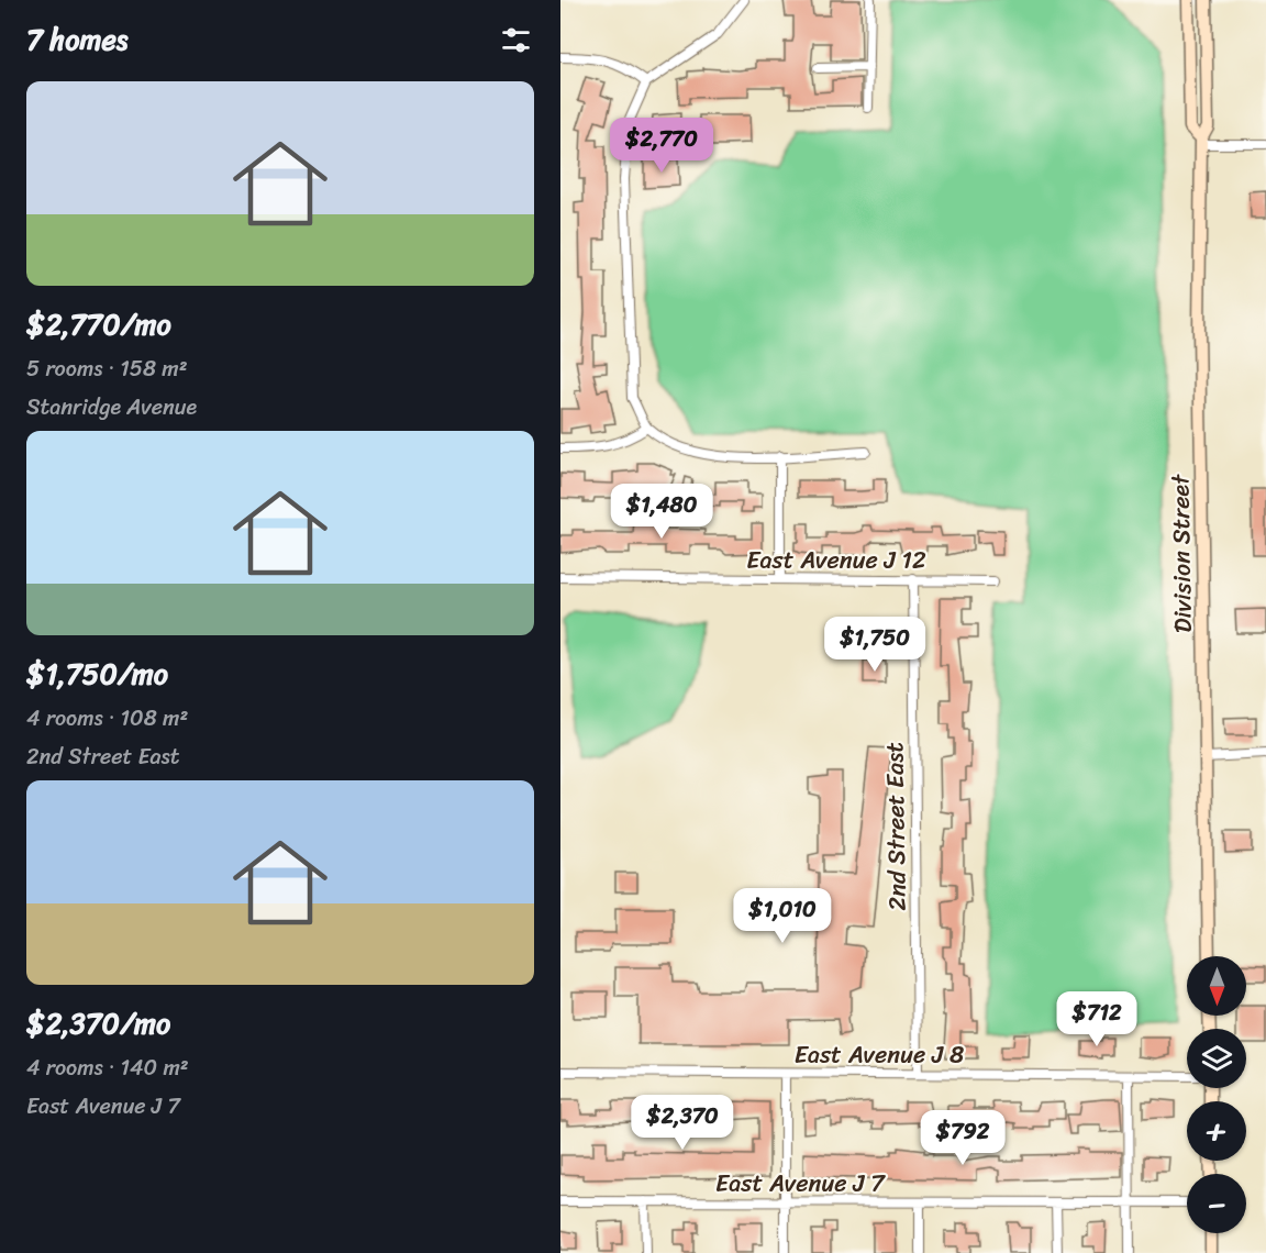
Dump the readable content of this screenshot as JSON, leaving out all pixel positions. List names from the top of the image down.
{
  "streets": {
    "main road": ["Division Street"],
    "street": [
      "East Avenue J 12",
      "2nd Street East",
      "East Avenue J 8",
      "East Avenue J 7"
    ]
  },
  "crossings": [
    ["East Avenue J 12", "2nd Street East"],
    ["2nd Street East", "East Avenue J 8"]
  ],
  "north": "bottom",
  "page": {
    "heading": "7 homes",
    "list": [
      {
        "name": "$2,770/mo",
        "note": "5 rooms · 158 m² · Stanridge Avenue"
      },
      {
        "name": "$1,750/mo",
        "note": "4 rooms · 108 m² · 2nd Street East"
      },
      {
        "name": "$2,370/mo",
        "note": "4 rooms · 140 m² · East Avenue J 7"
      }
    ],
    "price": [
      "$2,770",
      "$1,480",
      "$1,750",
      "$1,010",
      "$712",
      "$2,370",
      "$792"
    ],
    "map_buttons": ["+", "−"]
  }
}
